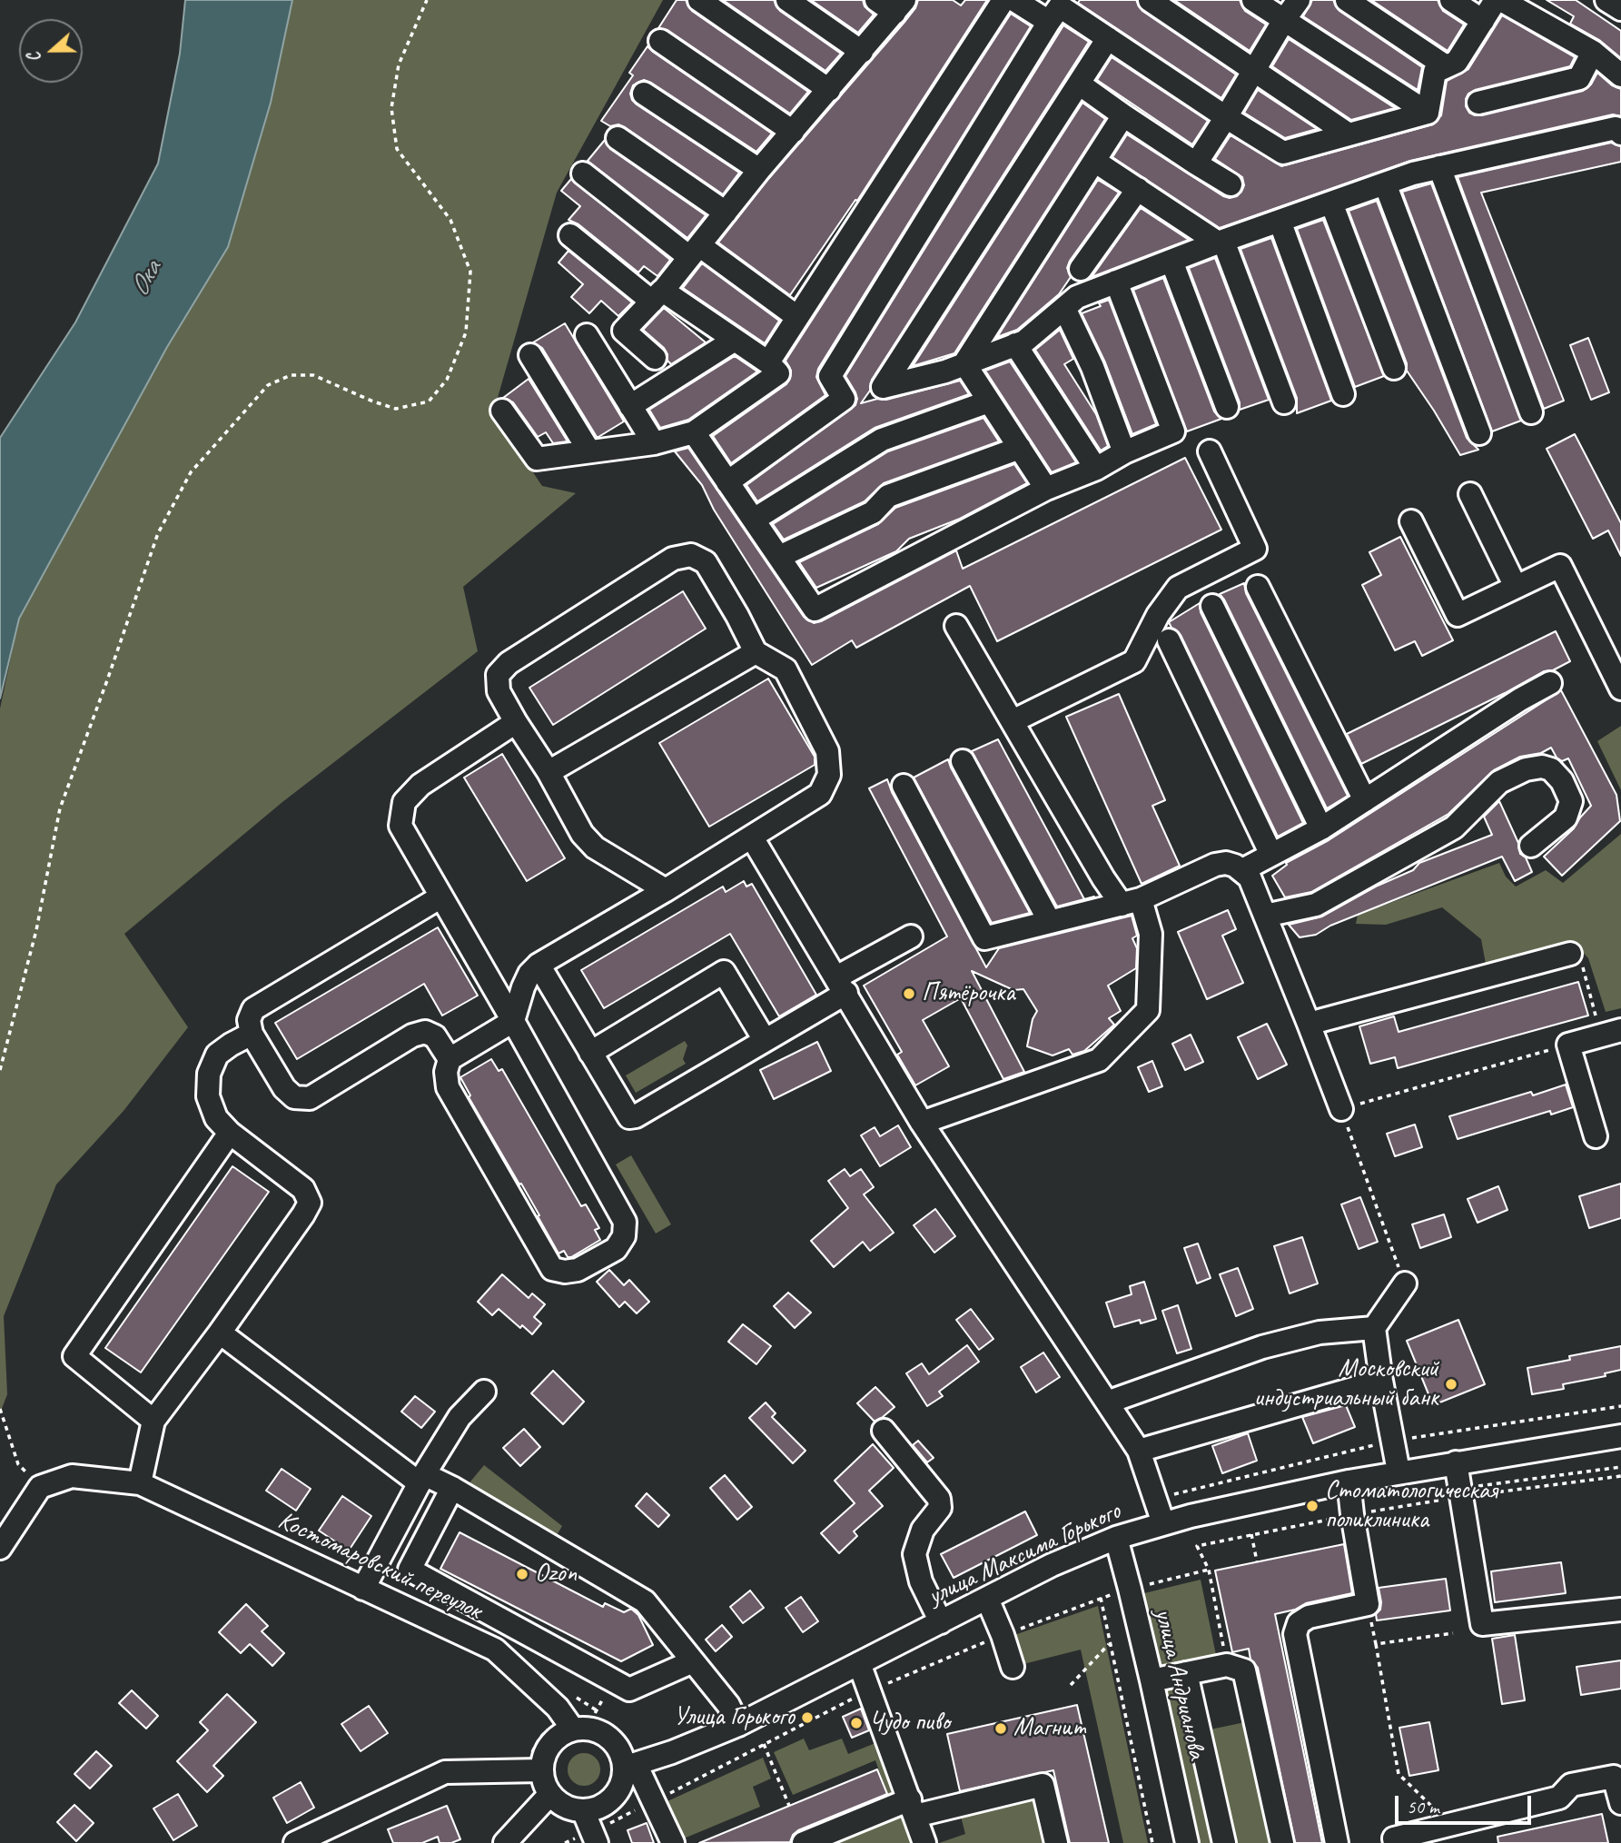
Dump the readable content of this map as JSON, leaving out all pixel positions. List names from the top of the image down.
{
  "streets": {
    "street": ["улица Максима Горького", "Костомаровский переулок", "улица Андрианова"]
  },
  "crossings": [
    ["улица Максима Горького", "Костомаровский переулок"],
    ["улица Максима Горького", "улица Андрианова"]
  ],
  "water": ["Ока"],
  "places": [
    "Пятёрочка",
    "Московский индустриальный банк",
    "Стоматологическая поликлиника",
    "Ozon",
    "Улица Горького",
    "Чудо пиво",
    "Магнит"
  ],
  "scale_bar": "50 m",
  "north": "left"
}
